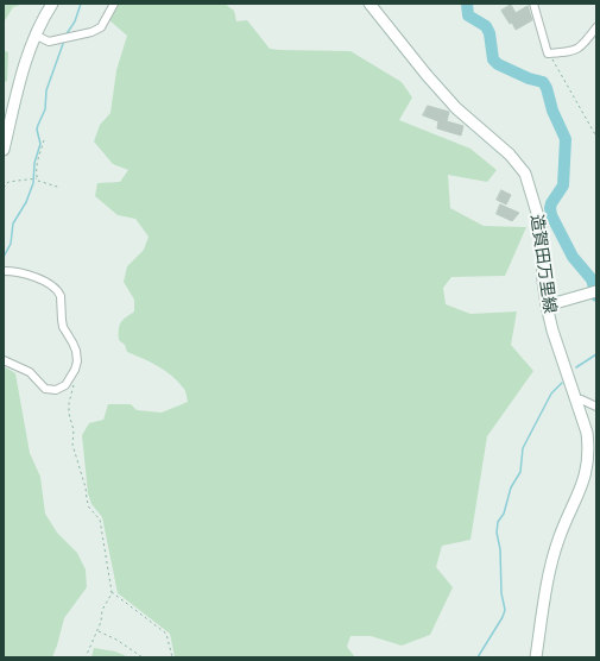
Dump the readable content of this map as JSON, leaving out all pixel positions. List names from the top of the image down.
{
  "streets": {
    "main road": ["造賀田万里線"]
  }
}
